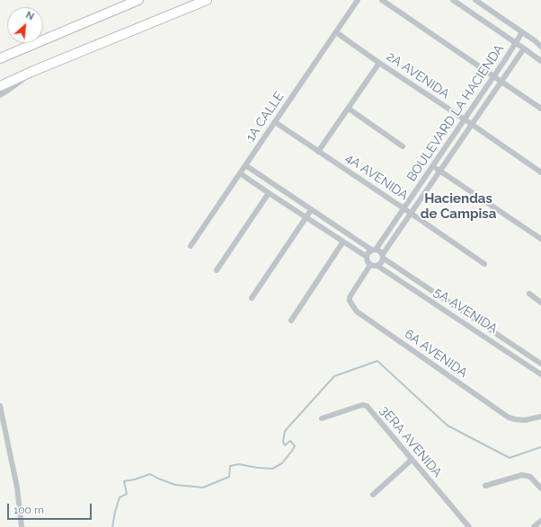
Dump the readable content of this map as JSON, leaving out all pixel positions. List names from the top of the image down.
{
  "streets": {
    "street": [
      "2A AVENIDA",
      "BOULEVARD LA HACIENDA",
      "1A CALLE",
      "4A AVENIDA",
      "5A AVENIDA",
      "6A AVENIDA",
      "3ERA AVENIDA"
    ]
  },
  "crossings": [
    ["2A AVENIDA", "BOULEVARD LA HACIENDA"],
    ["2A AVENIDA", "1A CALLE"],
    ["BOULEVARD LA HACIENDA", "4A AVENIDA"],
    ["BOULEVARD LA HACIENDA", "5A AVENIDA"],
    ["BOULEVARD LA HACIENDA", "6A AVENIDA"],
    ["1A CALLE", "4A AVENIDA"],
    ["5A AVENIDA", "6A AVENIDA"]
  ],
  "districts": ["Haciendas de Campisa"],
  "scale_bar": "100 m",
  "north": "top right"
}
